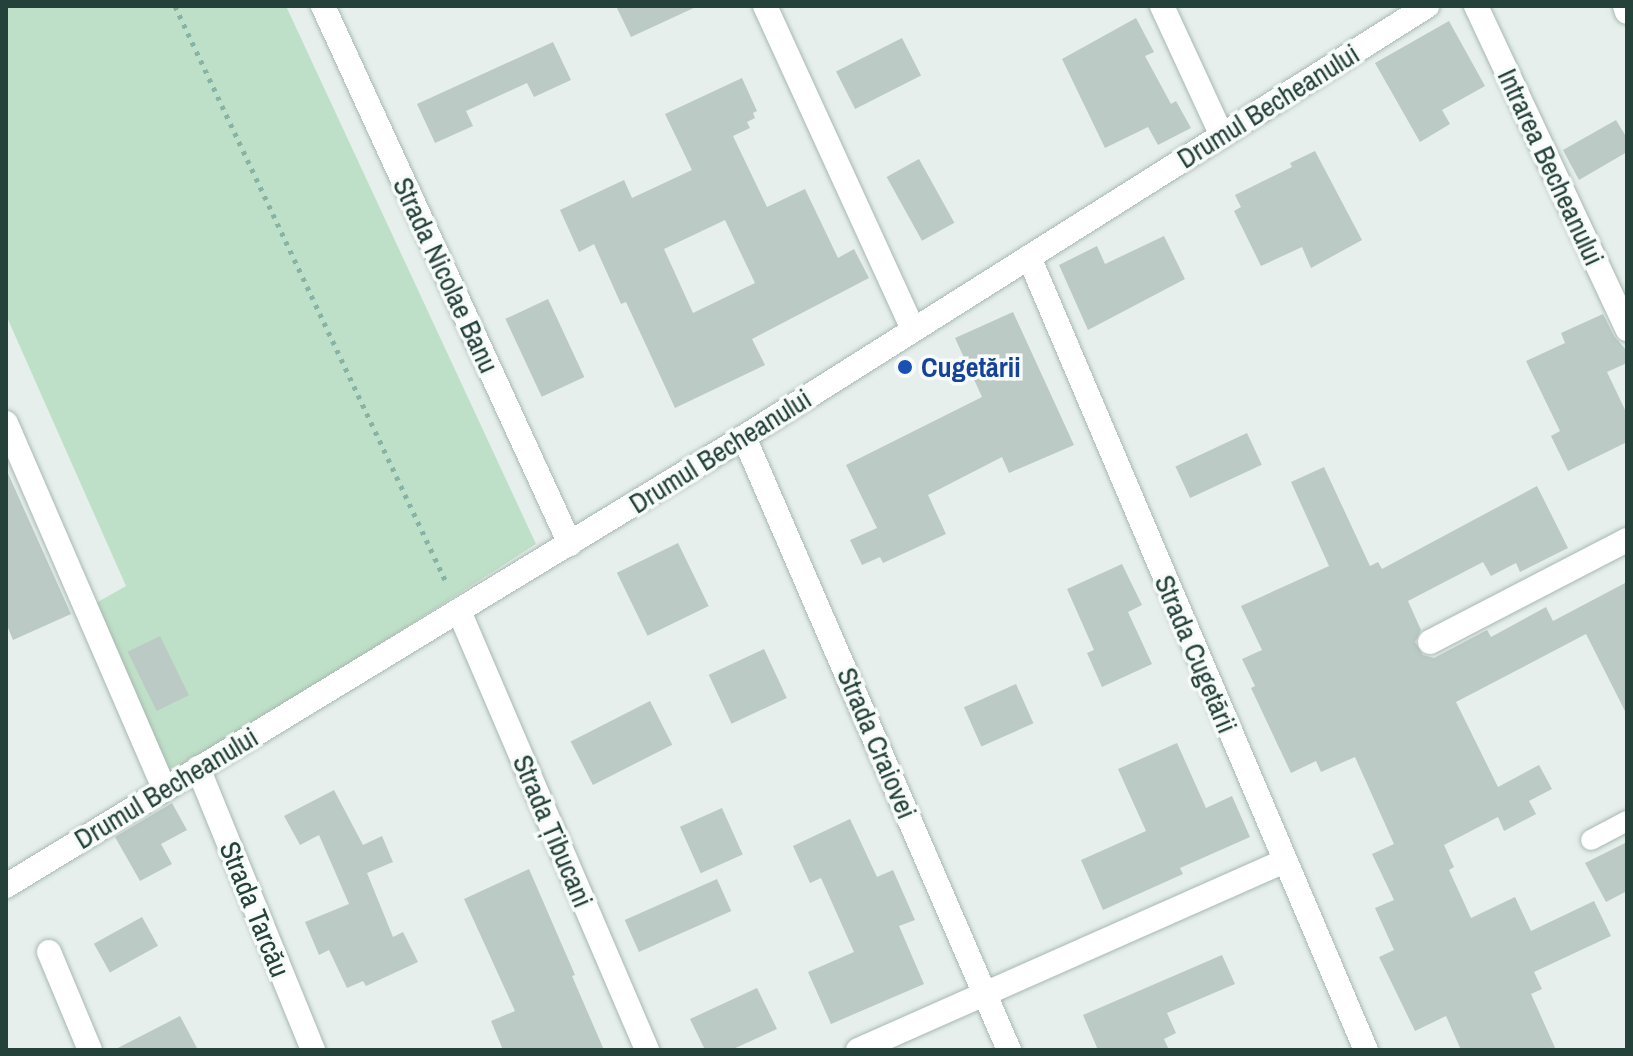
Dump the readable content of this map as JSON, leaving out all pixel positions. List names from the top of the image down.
{
  "streets": {
    "street": [
      "Drumul Becheanului",
      "Intrarea Becheanului",
      "Strada Nicolae Banu",
      "Strada Cugetării",
      "Strada Craiovei",
      "Strada Țibucani",
      "Strada Tarcău"
    ]
  },
  "crossings": [
    ["Drumul Becheanului", "Strada Nicolae Banu"],
    ["Drumul Becheanului", "Strada Cugetării"],
    ["Drumul Becheanului", "Strada Craiovei"],
    ["Drumul Becheanului", "Strada Țibucani"],
    ["Drumul Becheanului", "Strada Tarcău"]
  ],
  "places": ["Cugetării"]
}
